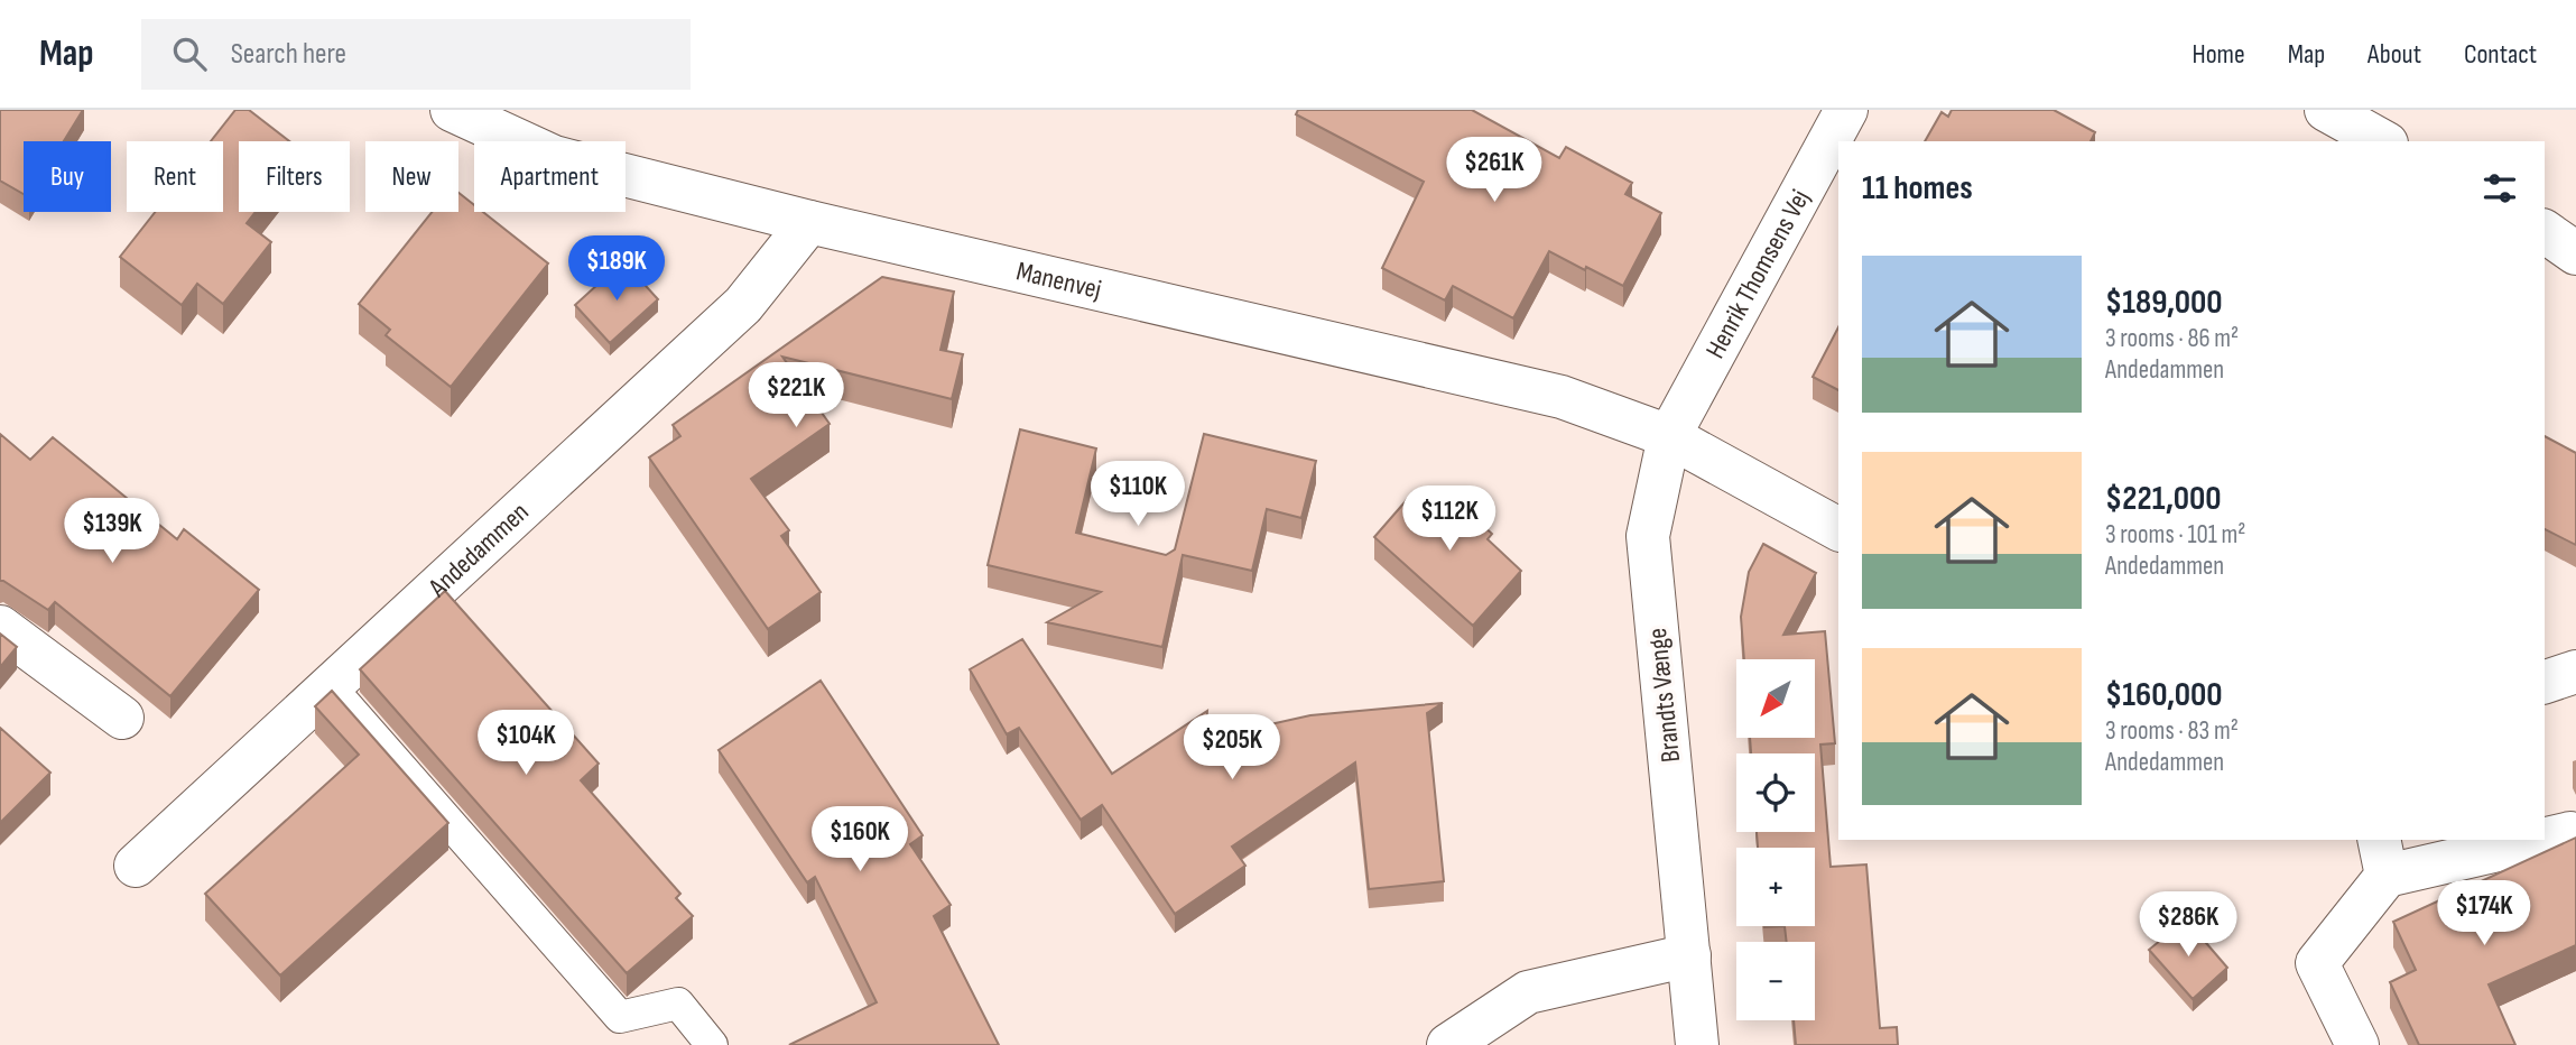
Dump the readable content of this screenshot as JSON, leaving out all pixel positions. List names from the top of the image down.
{
  "streets": {
    "street": [
      "Henrik Thomsens Vej",
      "Manenvej",
      "Andedammen",
      "Brandts Vænge"
    ]
  },
  "crossings": [
    ["Henrik Thomsens Vej", "Manenvej"],
    ["Henrik Thomsens Vej", "Brandts Vænge"],
    ["Manenvej", "Andedammen"],
    ["Manenvej", "Brandts Vænge"]
  ],
  "north": "bottom left",
  "page": {
    "header": "Map",
    "search": "Search here",
    "nav": [
      "Home",
      "Map",
      "About",
      "Contact"
    ],
    "price": [
      "$261K",
      "$189K",
      "$221K",
      "$110K",
      "$112K",
      "$139K",
      "$104K",
      "$205K",
      "$160K",
      "$174K",
      "$286K"
    ],
    "chip": [
      "Buy",
      "Rent",
      "Filters",
      "New",
      "Apartment"
    ],
    "heading": "11 homes",
    "list": [
      {
        "name": "$189,000",
        "note": "3 rooms · 86 m² · Andedammen"
      },
      {
        "name": "$221,000",
        "note": "3 rooms · 101 m² · Andedammen"
      },
      {
        "name": "$160,000",
        "note": "3 rooms · 83 m² · Andedammen"
      }
    ],
    "map_buttons": ["+", "−"]
  }
}
